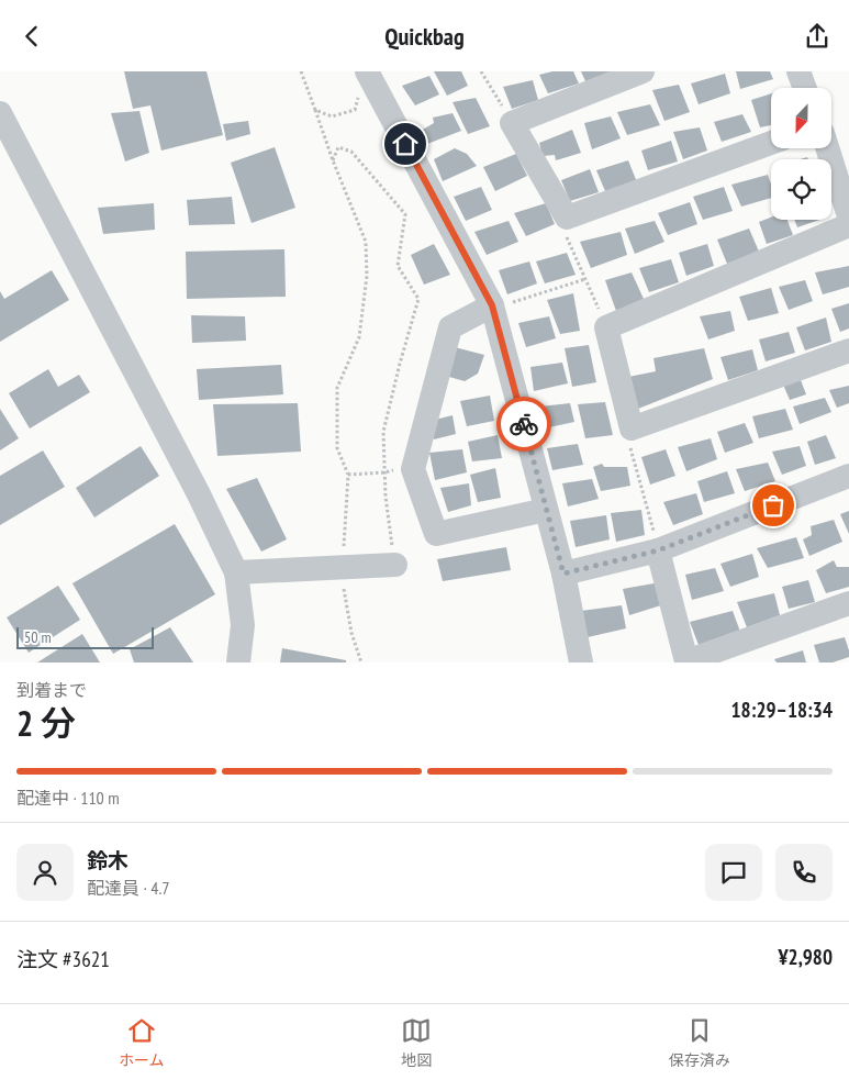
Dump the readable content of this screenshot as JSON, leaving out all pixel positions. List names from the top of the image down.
{
  "scale_bar": "50 m",
  "north": "bottom",
  "page": {
    "header": "Quickbag",
    "scale": "50 m",
    "heading": ["2 分", "到着まで", "18:29–18:34"],
    "panel": [
      "鈴木",
      "配達員 · 4.7",
      "注文 #3621",
      "¥2,980"
    ],
    "bar": "配達中 · 110 m",
    "tabs": ["ホーム", "地図", "保存済み"]
  }
}
